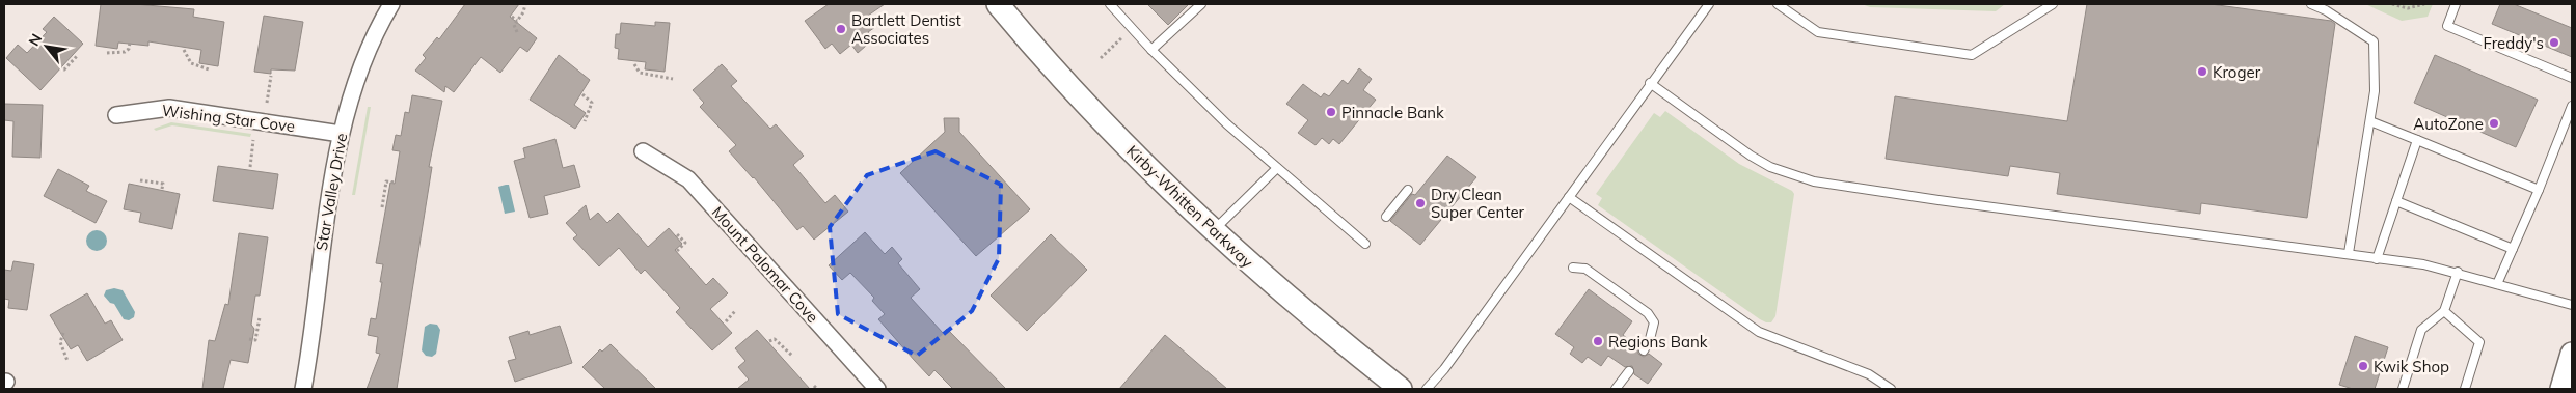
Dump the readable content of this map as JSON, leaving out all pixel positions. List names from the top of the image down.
{
  "streets": {
    "main road": ["Kirby-Whitten Parkway"],
    "street": ["Wishing Star Cove", "Star Valley Drive", "Mount Palomar Cove"]
  },
  "crossings": [
    ["Wishing Star Cove", "Star Valley Drive"]
  ],
  "places": [
    "Bartlett Dentist Associates",
    "Freddy's",
    "Kroger",
    "Pinnacle Bank",
    "AutoZone",
    "Dry Clean Super Center",
    "Regions Bank",
    "Kwik Shop"
  ],
  "north": "top left"
}
